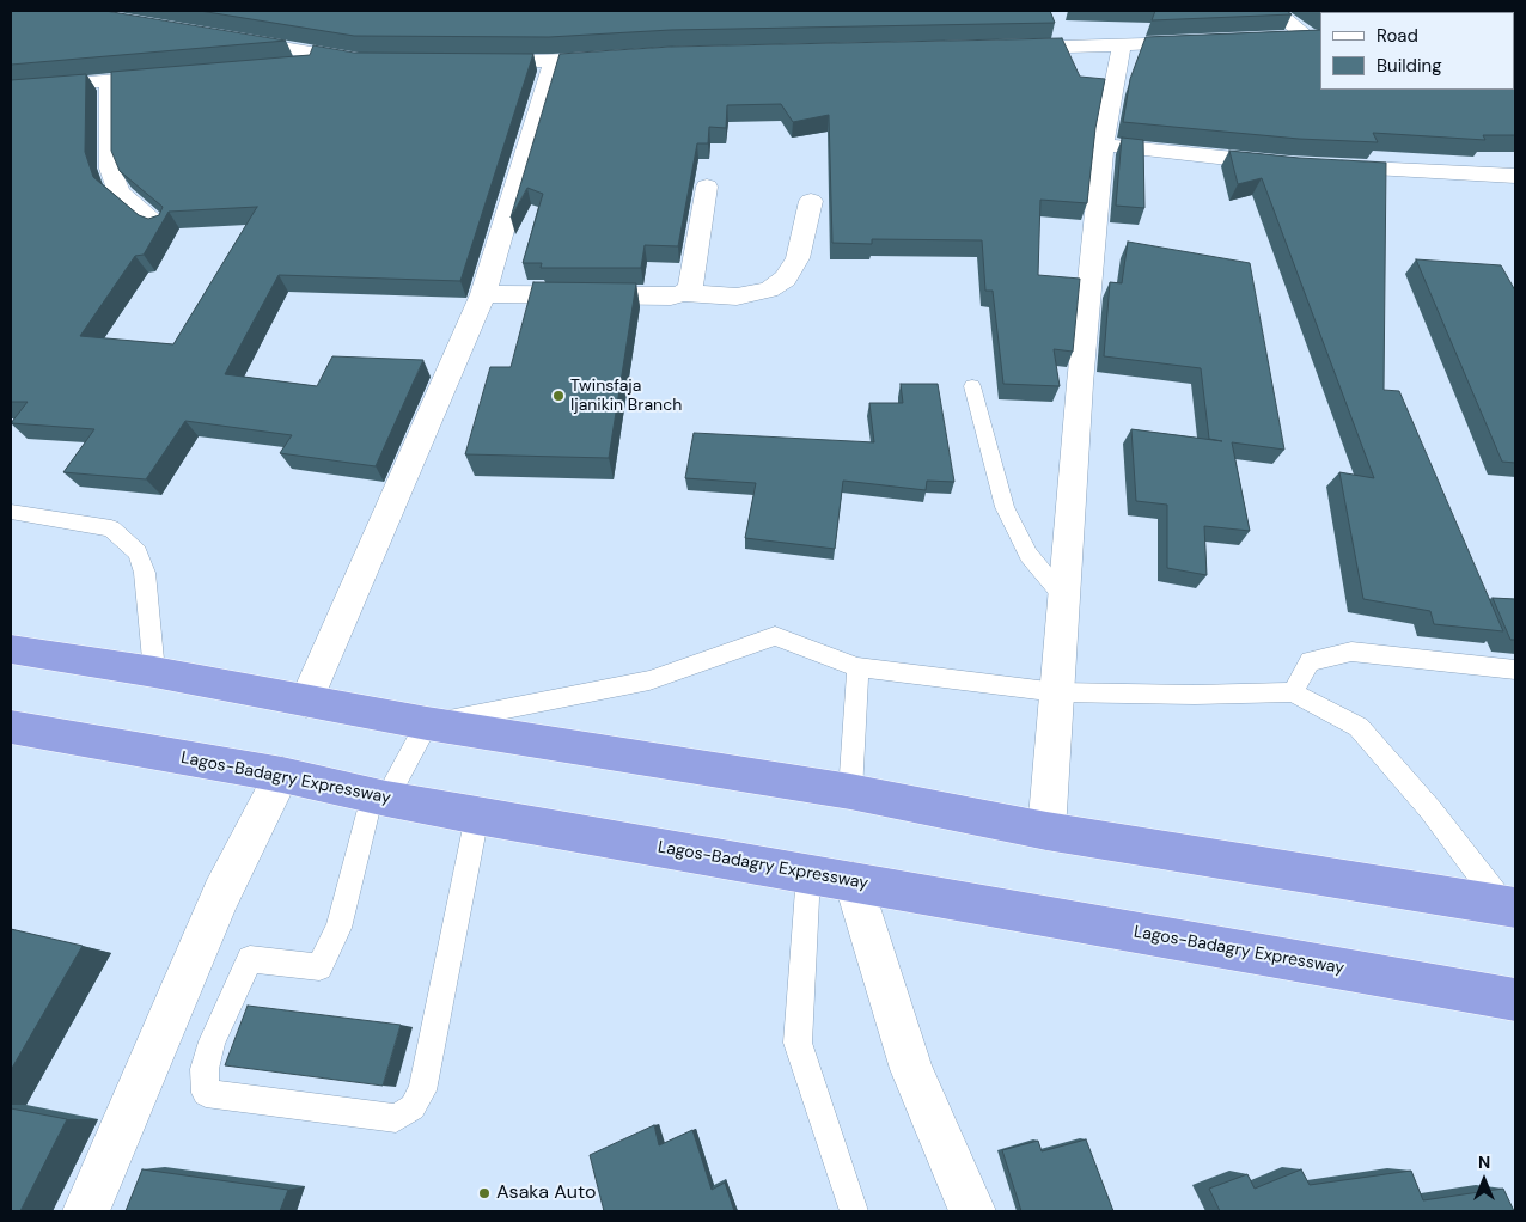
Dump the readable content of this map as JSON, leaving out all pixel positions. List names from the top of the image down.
{
  "streets": {
    "highway": ["Lagos-Badagry Expressway"]
  },
  "places": ["Twinsfaja Ijanikin Branch", "Asaka Auto"],
  "legend": ["Road", "Building"],
  "north": "top"
}
